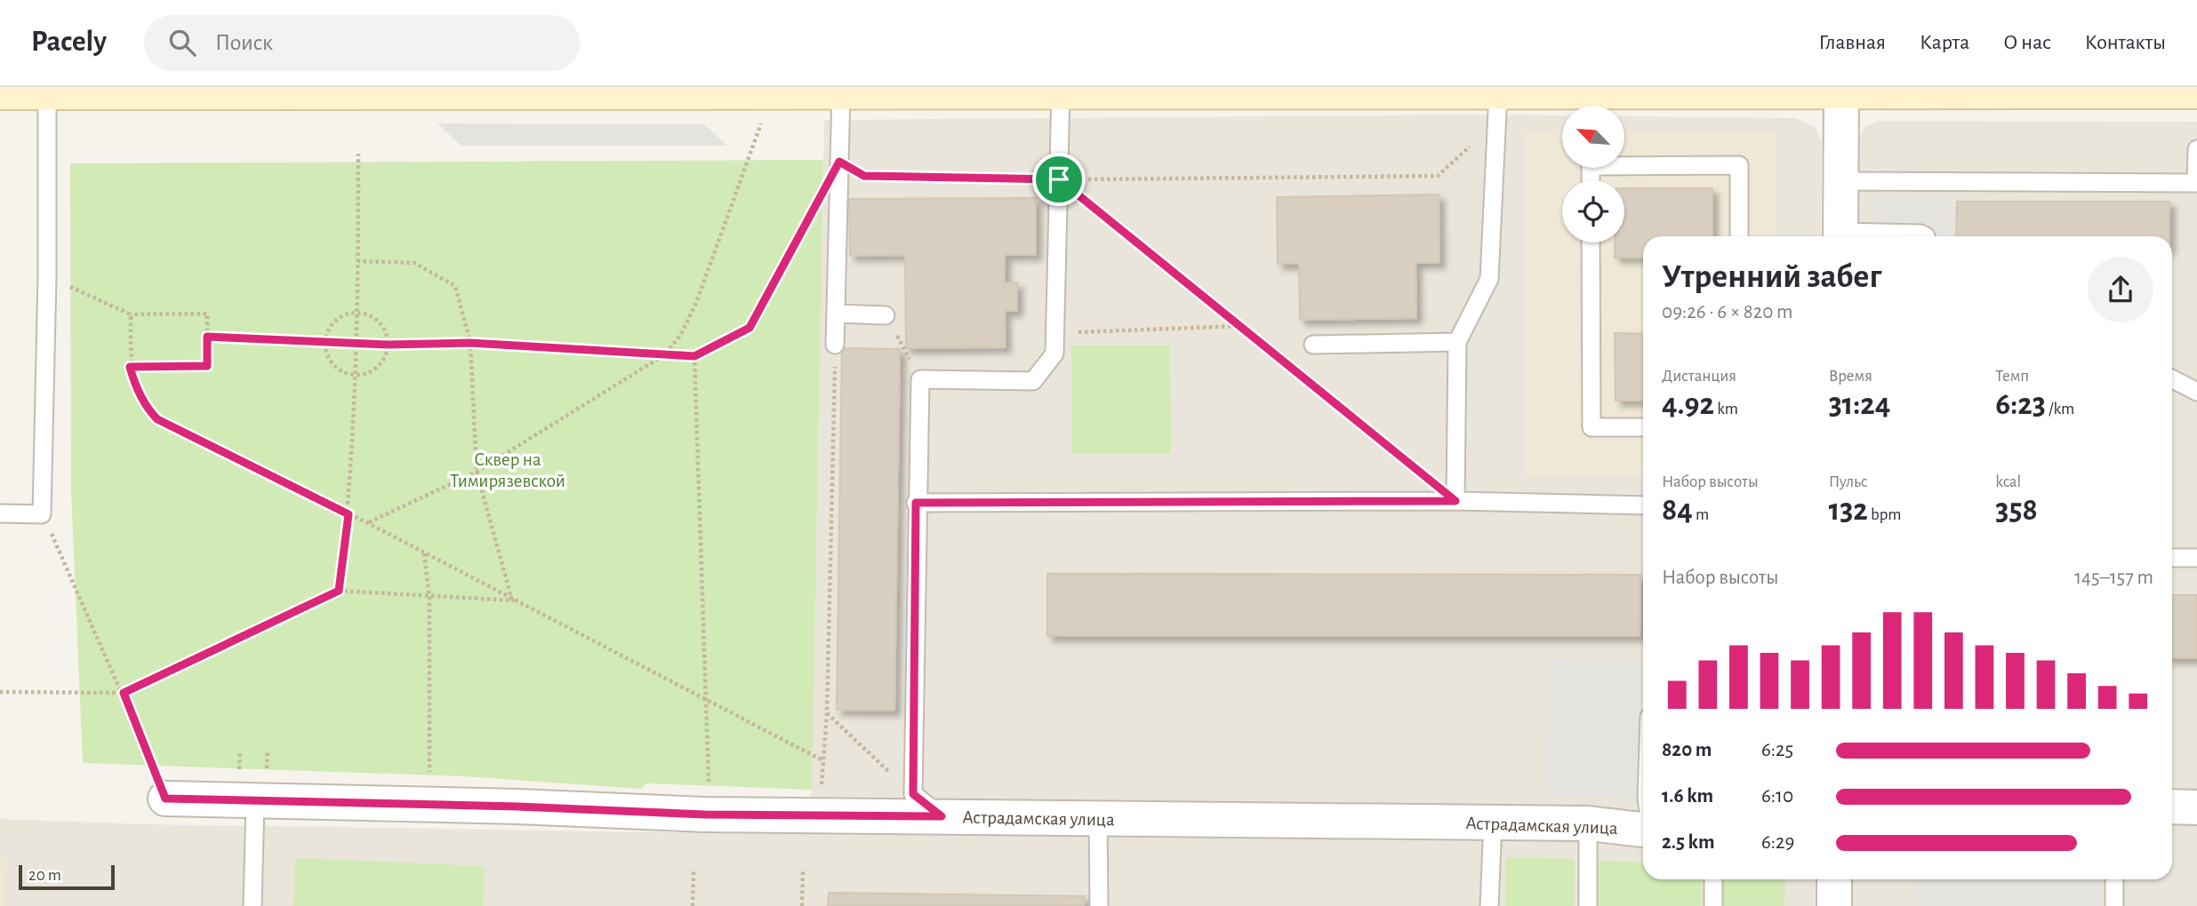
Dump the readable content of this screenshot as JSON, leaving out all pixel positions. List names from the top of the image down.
{
  "streets": {
    "street": ["Астрадамская улица"]
  },
  "parks": ["Сквер на Тимирязевской"],
  "scale_bar": "20 m",
  "north": "top left",
  "page": {
    "header": "Pacely",
    "search": "Поиск",
    "nav": [
      "Главная",
      "Карта",
      "О нас",
      "Контакты"
    ],
    "heading": ["Утренний забег", "09:26 · 6 × 820 m"],
    "stats": [
      ["Дистанция", "4.92 km"],
      ["Время", "31:24"],
      ["Темп", "6:23 /km"],
      ["Набор высоты", "84 m"],
      ["Пульс", "132 bpm"],
      ["kcal", "358"]
    ],
    "chart": ["Набор высоты", "145–157 m"],
    "list": [
      {
        "name": "820 m",
        "note": "6:25"
      },
      {
        "name": "1.6 km",
        "note": "6:10"
      },
      {
        "name": "2.5 km",
        "note": "6:29"
      }
    ],
    "scale": "20 m"
  }
}
